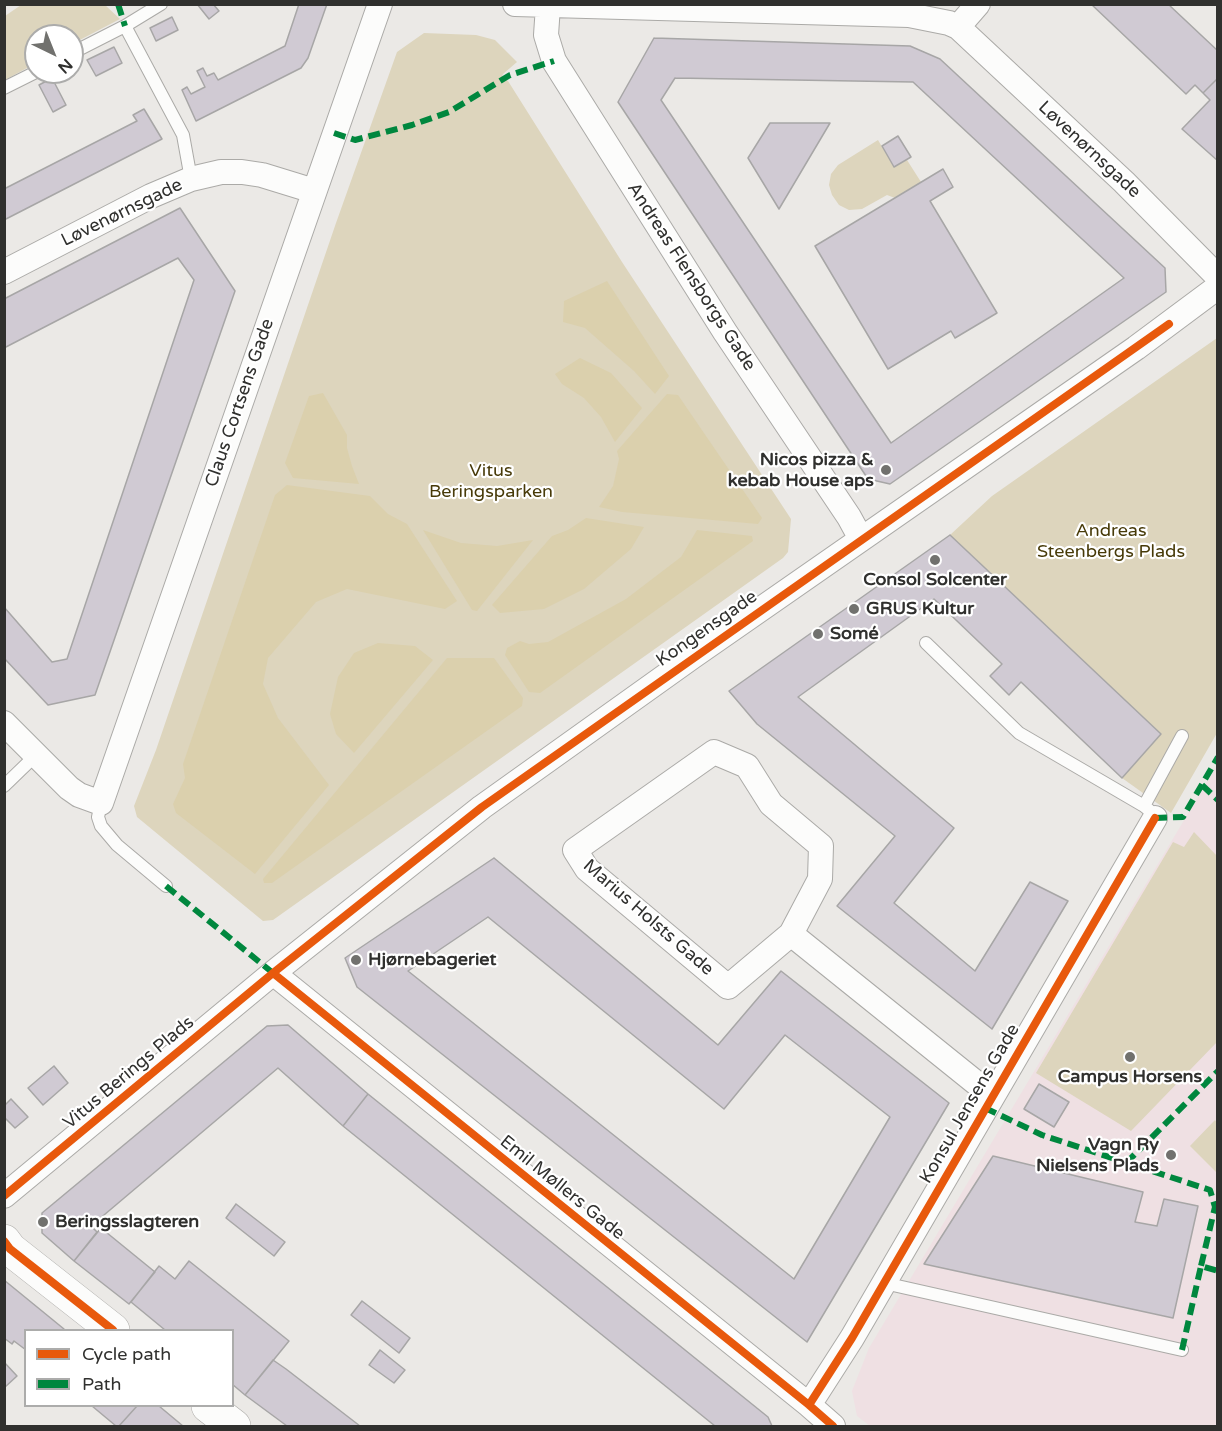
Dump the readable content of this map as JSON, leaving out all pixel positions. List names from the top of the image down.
{
  "streets": {
    "street": [
      "Løvenørnsgade",
      "Andreas Flensborgs Gade",
      "Claus Cortsens Gade",
      "Kongensgade",
      "Marius Holsts Gade",
      "Vitus Berings Plads",
      "Konsul Jensens Gade",
      "Emil Møllers Gade"
    ]
  },
  "crossings": [
    ["Løvenørnsgade", "Andreas Flensborgs Gade"],
    ["Løvenørnsgade", "Claus Cortsens Gade"],
    ["Andreas Flensborgs Gade", "Kongensgade"],
    ["Kongensgade", "Vitus Berings Plads"],
    ["Kongensgade", "Emil Møllers Gade"],
    ["Vitus Berings Plads", "Emil Møllers Gade"],
    ["Konsul Jensens Gade", "Emil Møllers Gade"]
  ],
  "parks": ["Vitus Beringsparken", "Andreas Steenbergs Plads"],
  "places": [
    "Nicos pizza & kebab House aps",
    "Consol Solcenter",
    "GRUS Kultur",
    "Somé",
    "Hjørnebageriet",
    "Campus Horsens",
    "Vagn Ry Nielsens Plads",
    "Beringsslagteren"
  ],
  "legend": ["Cycle path", "Path"],
  "north": "bottom right"
}
